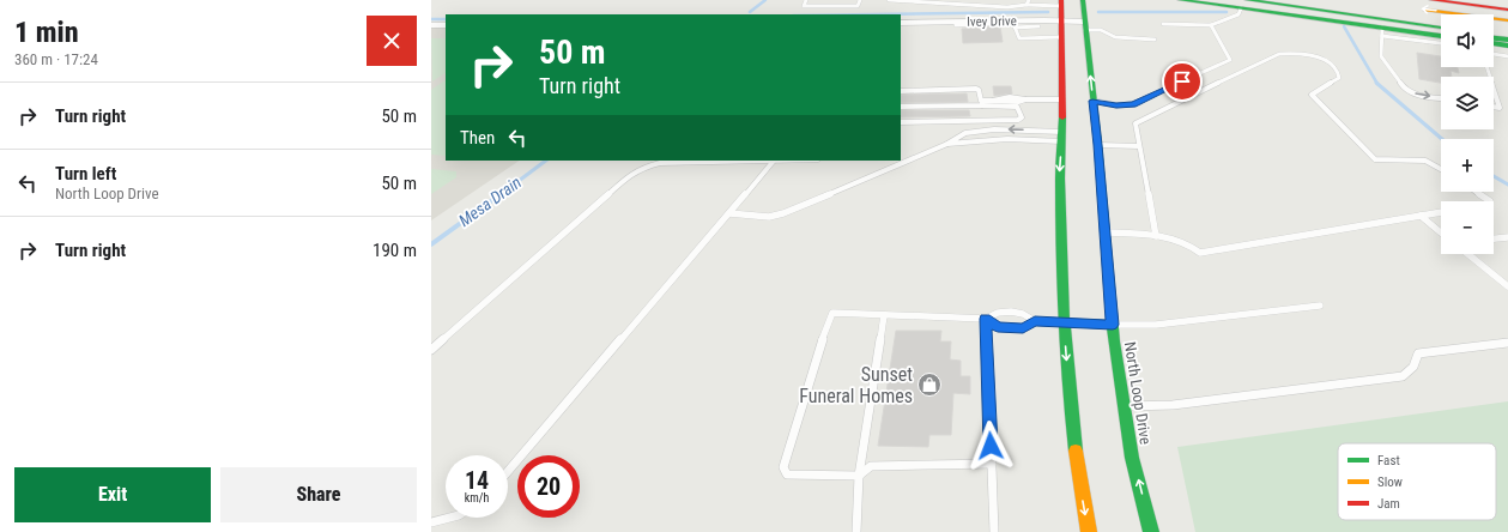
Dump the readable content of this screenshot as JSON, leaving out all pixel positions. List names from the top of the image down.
{
  "streets": {
    "main road": ["North Loop Drive"],
    "street": ["Ivey Drive"]
  },
  "crossings": [
    ["Ivey Drive", "North Loop Drive"]
  ],
  "water": ["Mesa Drain"],
  "places": {
    "shop": ["Sunset Funeral Homes"]
  },
  "legend": ["Fast", "Slow", "Jam"],
  "page": {
    "heading": ["1 min", "360 m · 17:24"],
    "map_buttons": ["+", "−"],
    "turn": ["50 m", "Turn right"],
    "list": [
      {
        "name": "Turn right",
        "value": "50 m"
      },
      {
        "name": "Turn left",
        "note": "North Loop Drive",
        "value": "50 m"
      },
      {
        "name": "Turn right",
        "value": "190 m"
      }
    ],
    "then": "Then",
    "speed": "14 km/h",
    "limit": "20",
    "buttons": ["Exit", "Share"]
  }
}
